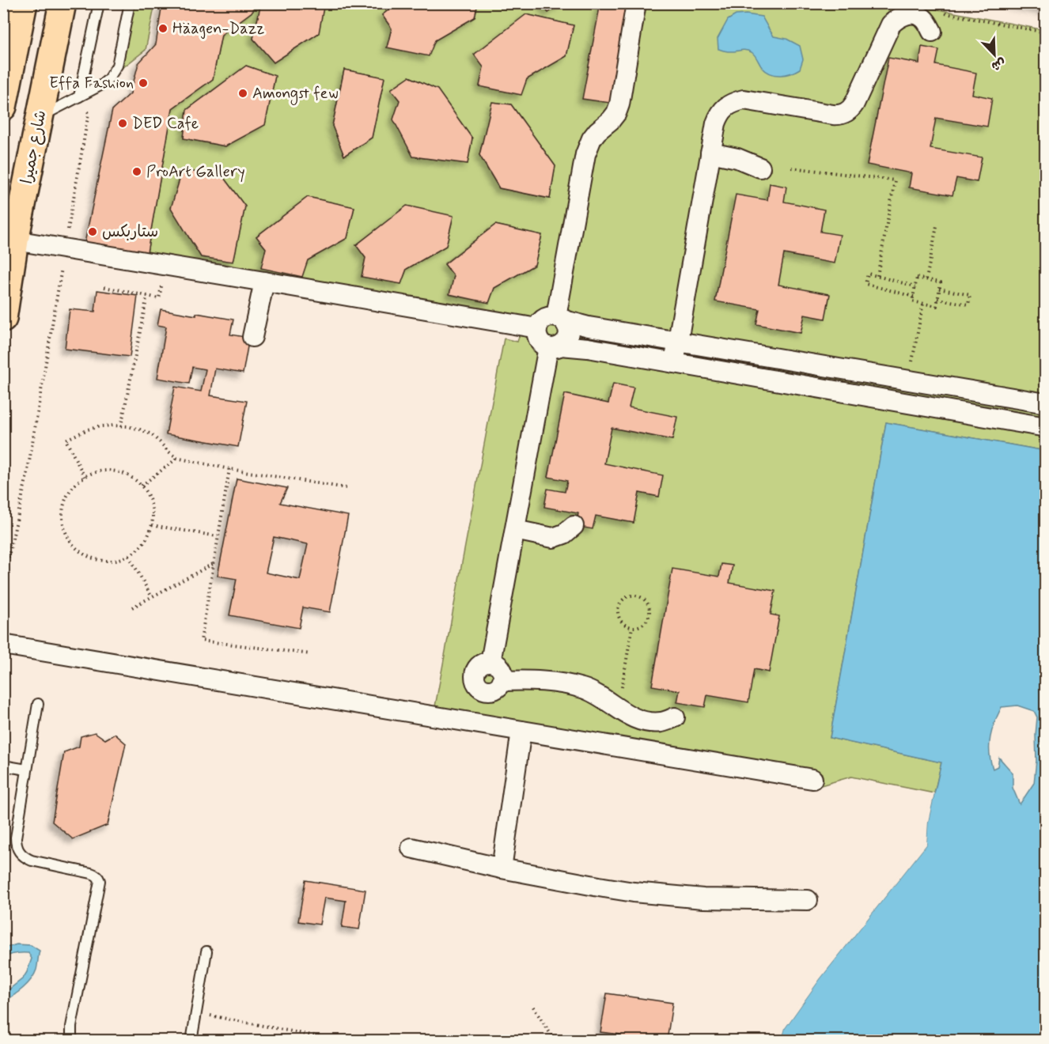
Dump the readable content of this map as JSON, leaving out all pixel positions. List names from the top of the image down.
{
  "streets": {
    "main road": ["شارع جميرا"]
  },
  "places": [
    "Häagen-Dazz",
    "Effa Fashion",
    "Amongst few",
    "DED Cafe",
    "ProArt Gallery",
    "ستاربكس"
  ],
  "north": "bottom right"
}
